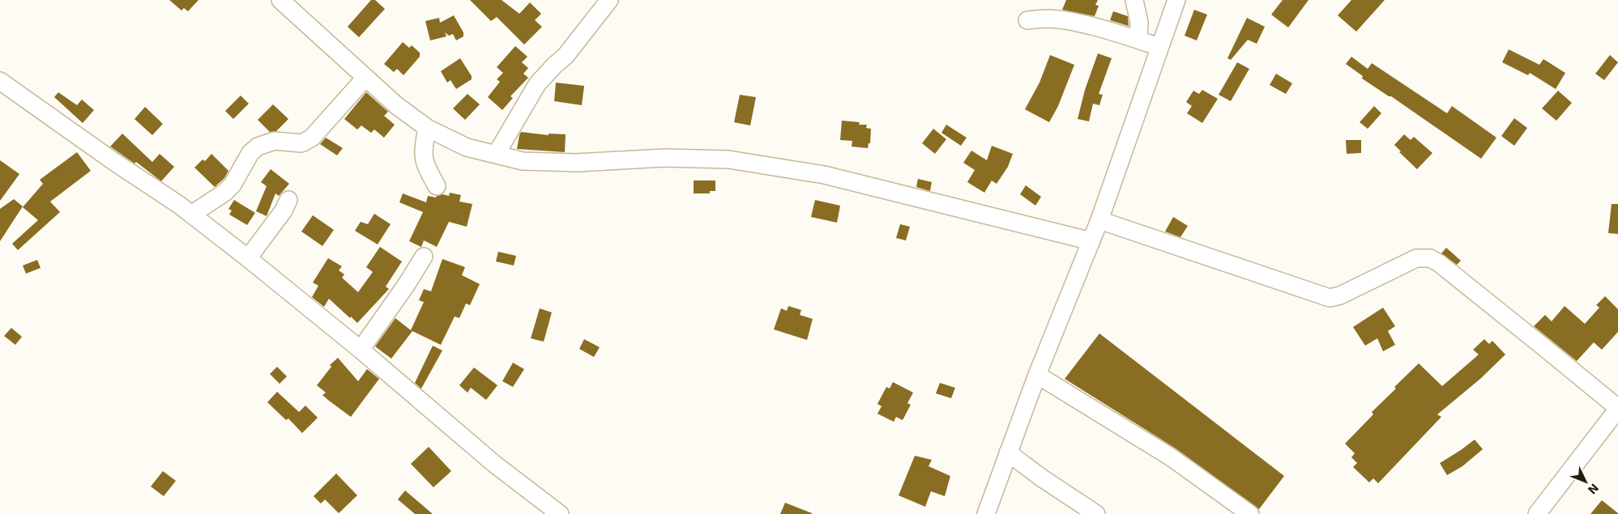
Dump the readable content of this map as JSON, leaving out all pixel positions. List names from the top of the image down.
{
  "north": "bottom right"
}
